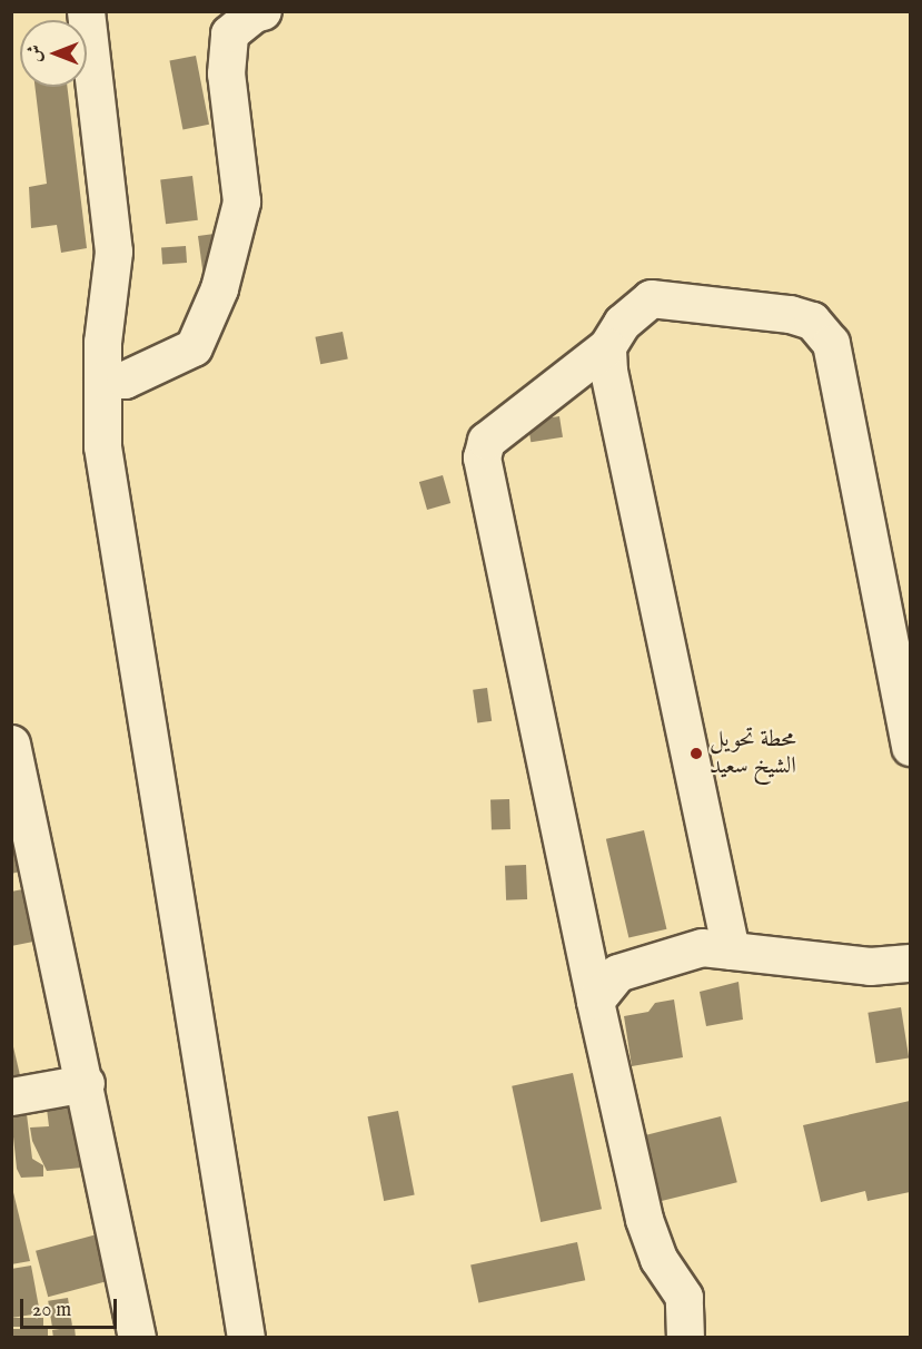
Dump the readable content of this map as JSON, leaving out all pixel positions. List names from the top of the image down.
{
  "places": ["محطة تحويل الشيخ سعيد"],
  "scale_bar": "20 m",
  "north": "left"
}
